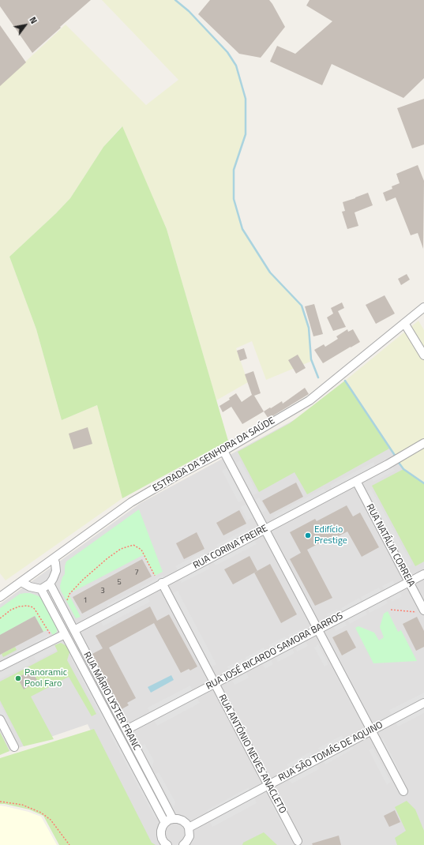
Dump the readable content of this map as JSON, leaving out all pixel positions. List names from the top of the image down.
{
  "streets": {
    "street": [
      "ESTRADA DA SENHORA DA SAÚDE",
      "RUA NATÁLIA CORREIA",
      "RUA CORINA FREIRE",
      "RUA JOSÉ RICARDO SAMORA BARROS",
      "RUA MÁRIO LYSTER FRANC",
      "RUA SÃO TOMÁS DE AQUINO",
      "RUA ANTÓNIO NEVES ANACLETO"
    ]
  },
  "crossings": [
    ["RUA NATÁLIA CORREIA", "RUA CORINA FREIRE"],
    ["RUA NATÁLIA CORREIA", "RUA JOSÉ RICARDO SAMORA BARROS"],
    ["RUA CORINA FREIRE", "RUA MÁRIO LYSTER FRANC"],
    ["RUA CORINA FREIRE", "RUA ANTÓNIO NEVES ANACLETO"],
    ["RUA JOSÉ RICARDO SAMORA BARROS", "RUA MÁRIO LYSTER FRANC"],
    ["RUA JOSÉ RICARDO SAMORA BARROS", "RUA ANTÓNIO NEVES ANACLETO"],
    ["RUA SÃO TOMÁS DE AQUINO", "RUA ANTÓNIO NEVES ANACLETO"]
  ],
  "places": ["Edifício Prestige", "Panoramic Pool Faro"],
  "house_numbers": [
    "7",
    "5",
    "3",
    "1"
  ],
  "north": "top right"
}
